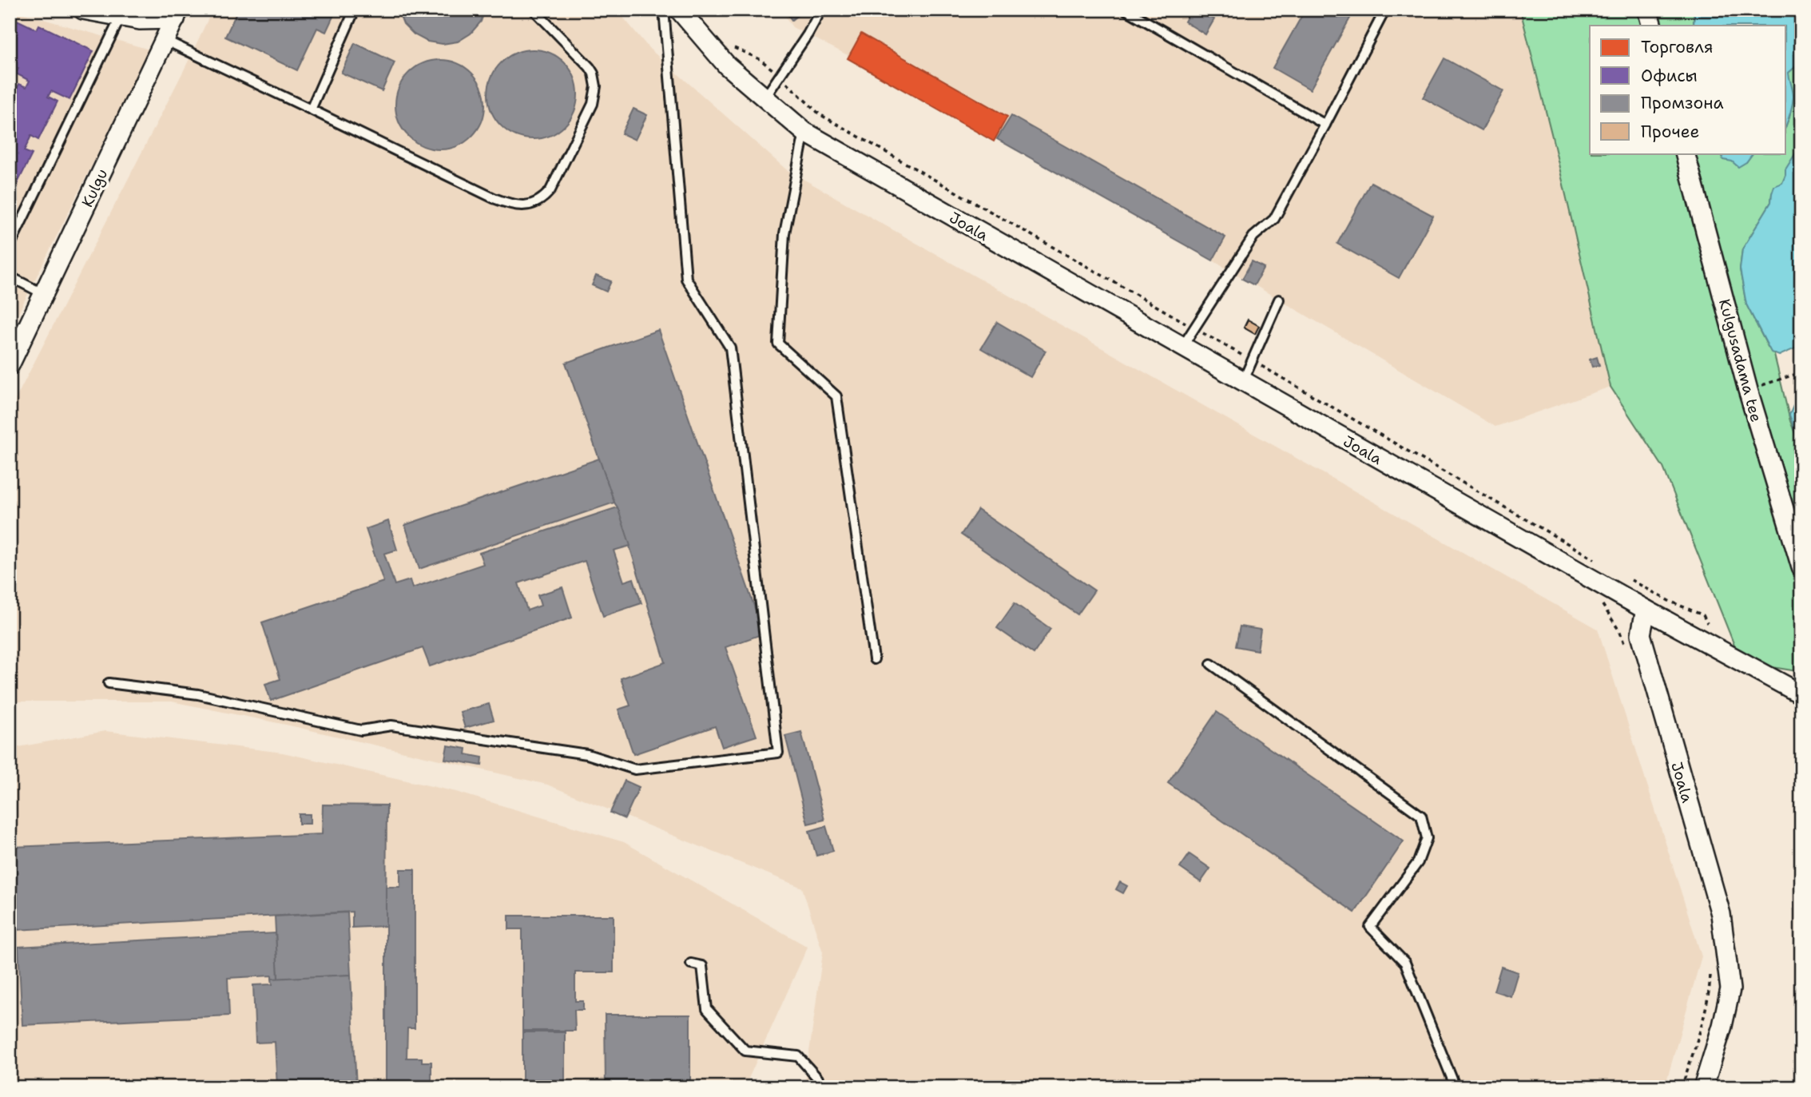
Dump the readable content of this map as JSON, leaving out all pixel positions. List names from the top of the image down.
{
  "streets": {
    "street": ["Kulgu", "Joala", "Kulgusadama tee"]
  },
  "legend": [
    "Торговля",
    "Офисы",
    "Промзона",
    "Прочее"
  ]
}
